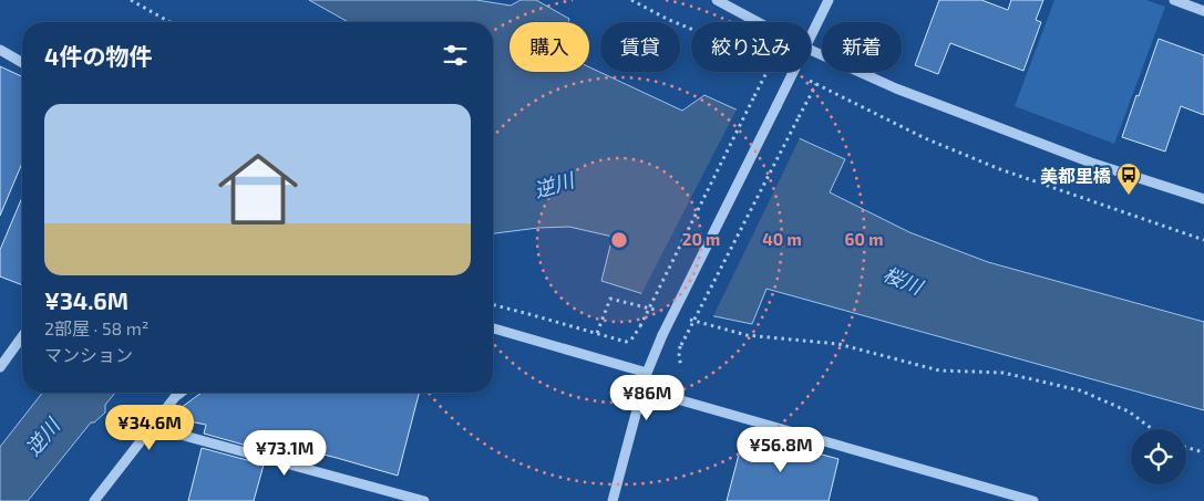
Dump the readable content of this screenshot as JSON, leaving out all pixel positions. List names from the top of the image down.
{
  "water": ["逆川", "桜川"],
  "places": {
    "bus stop": ["美都里橋"]
  },
  "page": {
    "chip": [
      "購入",
      "賃貸",
      "絞り込み",
      "新着"
    ],
    "heading": "4件の物件",
    "list": [
      {
        "name": "¥34.6M",
        "note": "2部屋 · 58 m² · マンション"
      }
    ],
    "price": [
      "¥86M",
      "¥34.6M",
      "¥56.8M",
      "¥73.1M"
    ]
  },
  "rings": ["20 m", "40 m", "60 m"]
}
